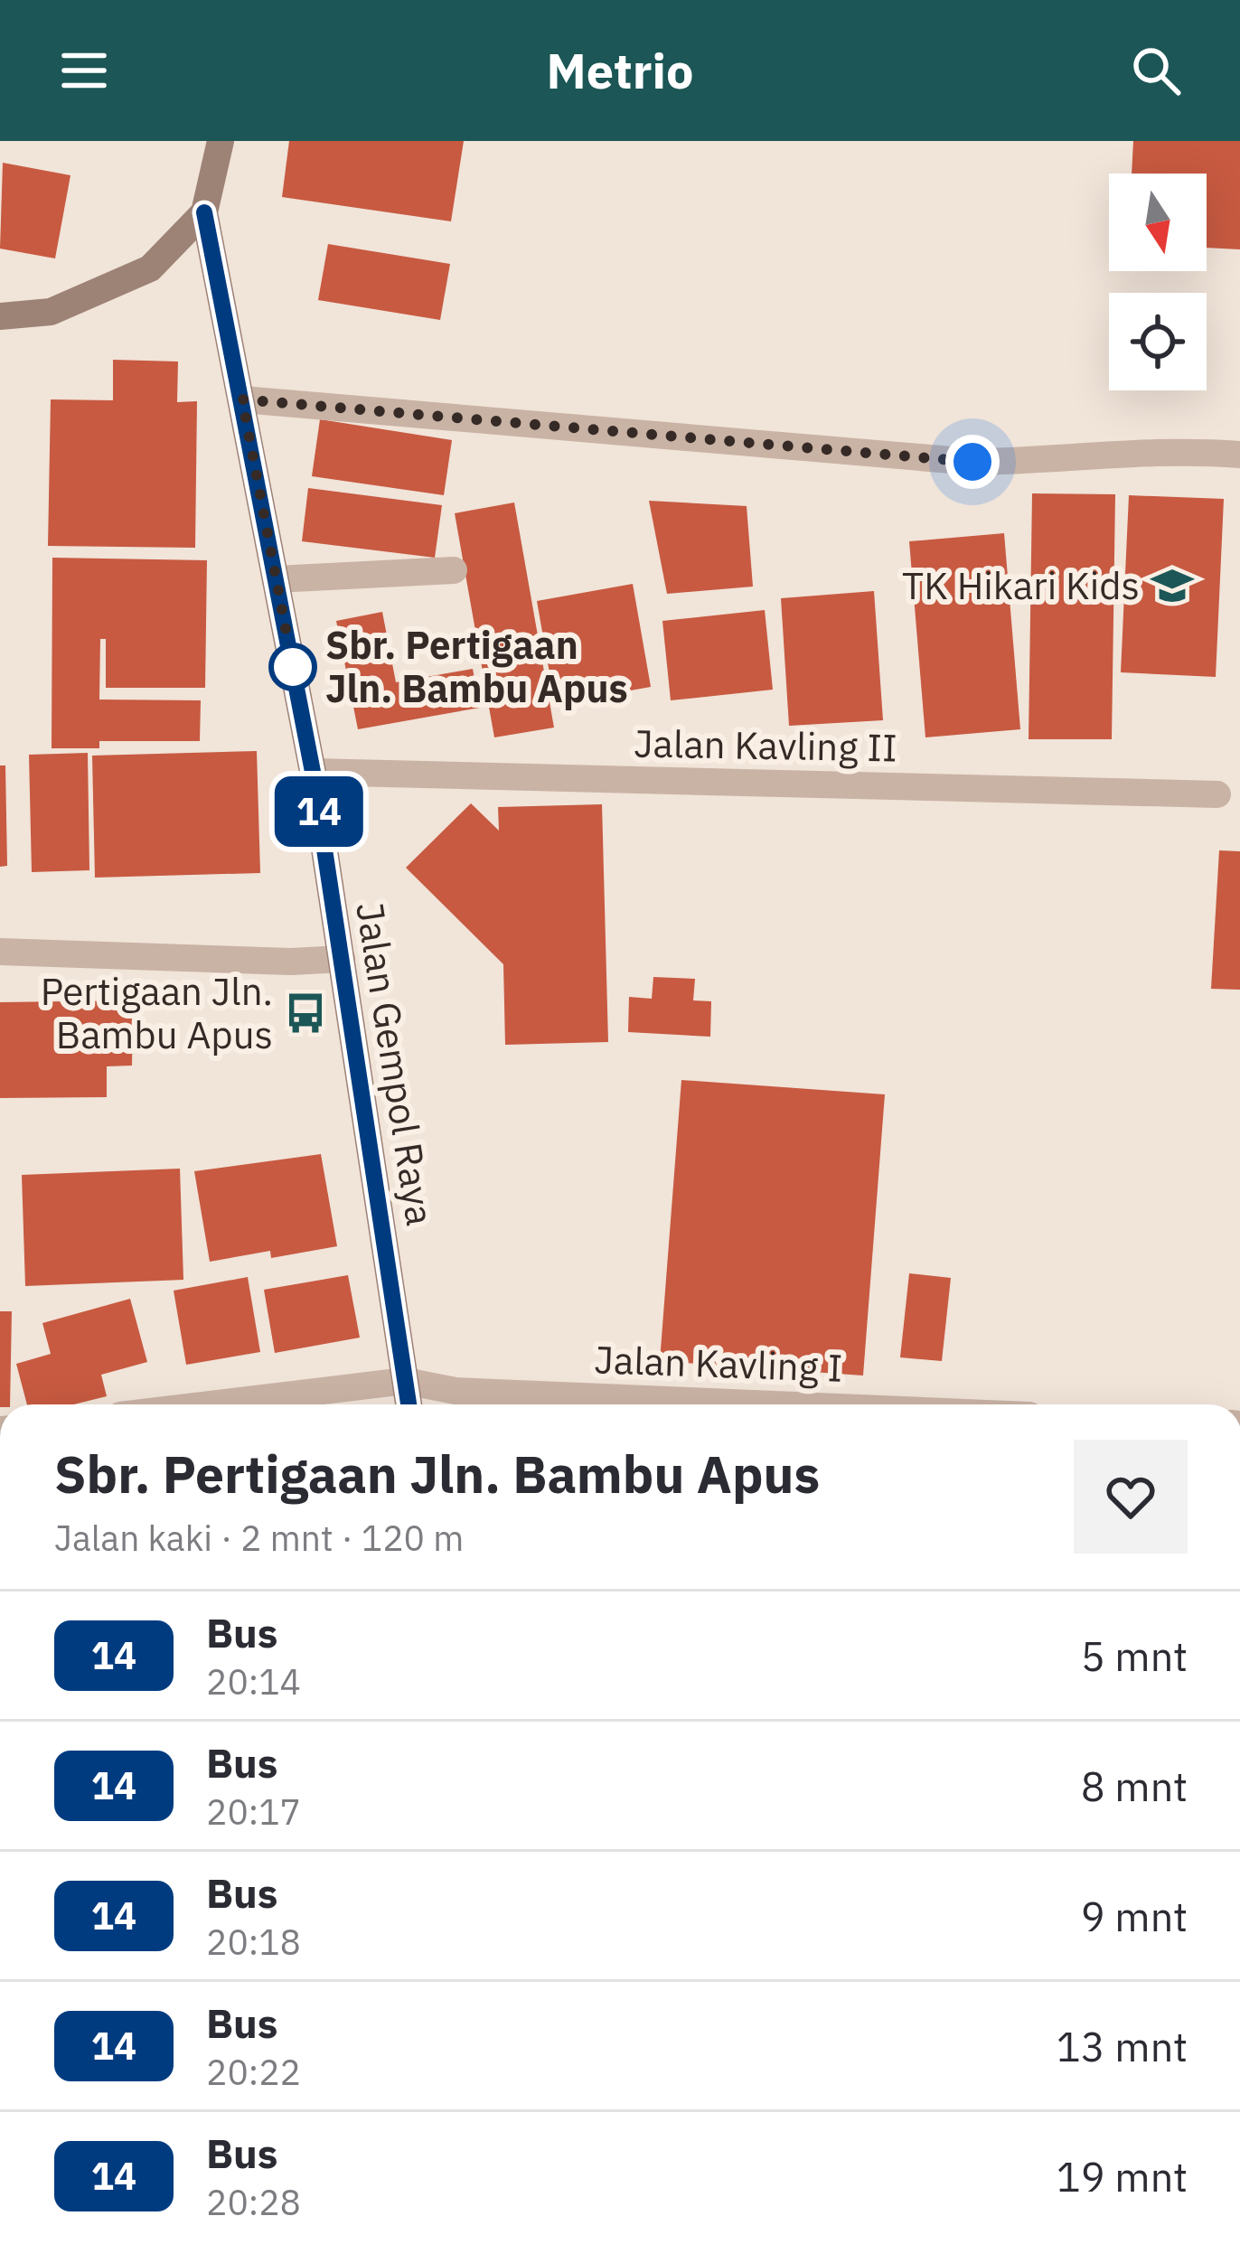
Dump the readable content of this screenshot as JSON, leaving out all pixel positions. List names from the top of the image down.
{
  "streets": {
    "main road": ["Jalan Gempol Raya"],
    "street": ["Jalan Kavling II", "Jalan Kavling I"]
  },
  "crossings": [
    ["Jalan Kavling II", "Jalan Gempol Raya"],
    ["Jalan Gempol Raya", "Jalan Kavling I"]
  ],
  "places": {
    "school or university": ["TK Hikari Kids"],
    "other": ["Sbr. Pertigaan Jln. Bambu Apus"],
    "bus stop": ["Pertigaan Jln. Bambu Apus"]
  },
  "lines": ["bus line 14"],
  "north": "bottom",
  "page": {
    "header": "Metrio",
    "on_map": "14",
    "heading": ["Sbr. Pertigaan Jln. Bambu Apus", "Jalan kaki · 2 mnt · 120 m"],
    "list": [
      {
        "mark": "14",
        "name": "Bus",
        "note": "20:14",
        "value": "5 mnt"
      },
      {
        "mark": "14",
        "name": "Bus",
        "note": "20:17",
        "value": "8 mnt"
      },
      {
        "mark": "14",
        "name": "Bus",
        "note": "20:18",
        "value": "9 mnt"
      },
      {
        "mark": "14",
        "name": "Bus",
        "note": "20:22",
        "value": "13 mnt"
      },
      {
        "mark": "14",
        "name": "Bus",
        "note": "20:28",
        "value": "19 mnt"
      }
    ]
  }
}
